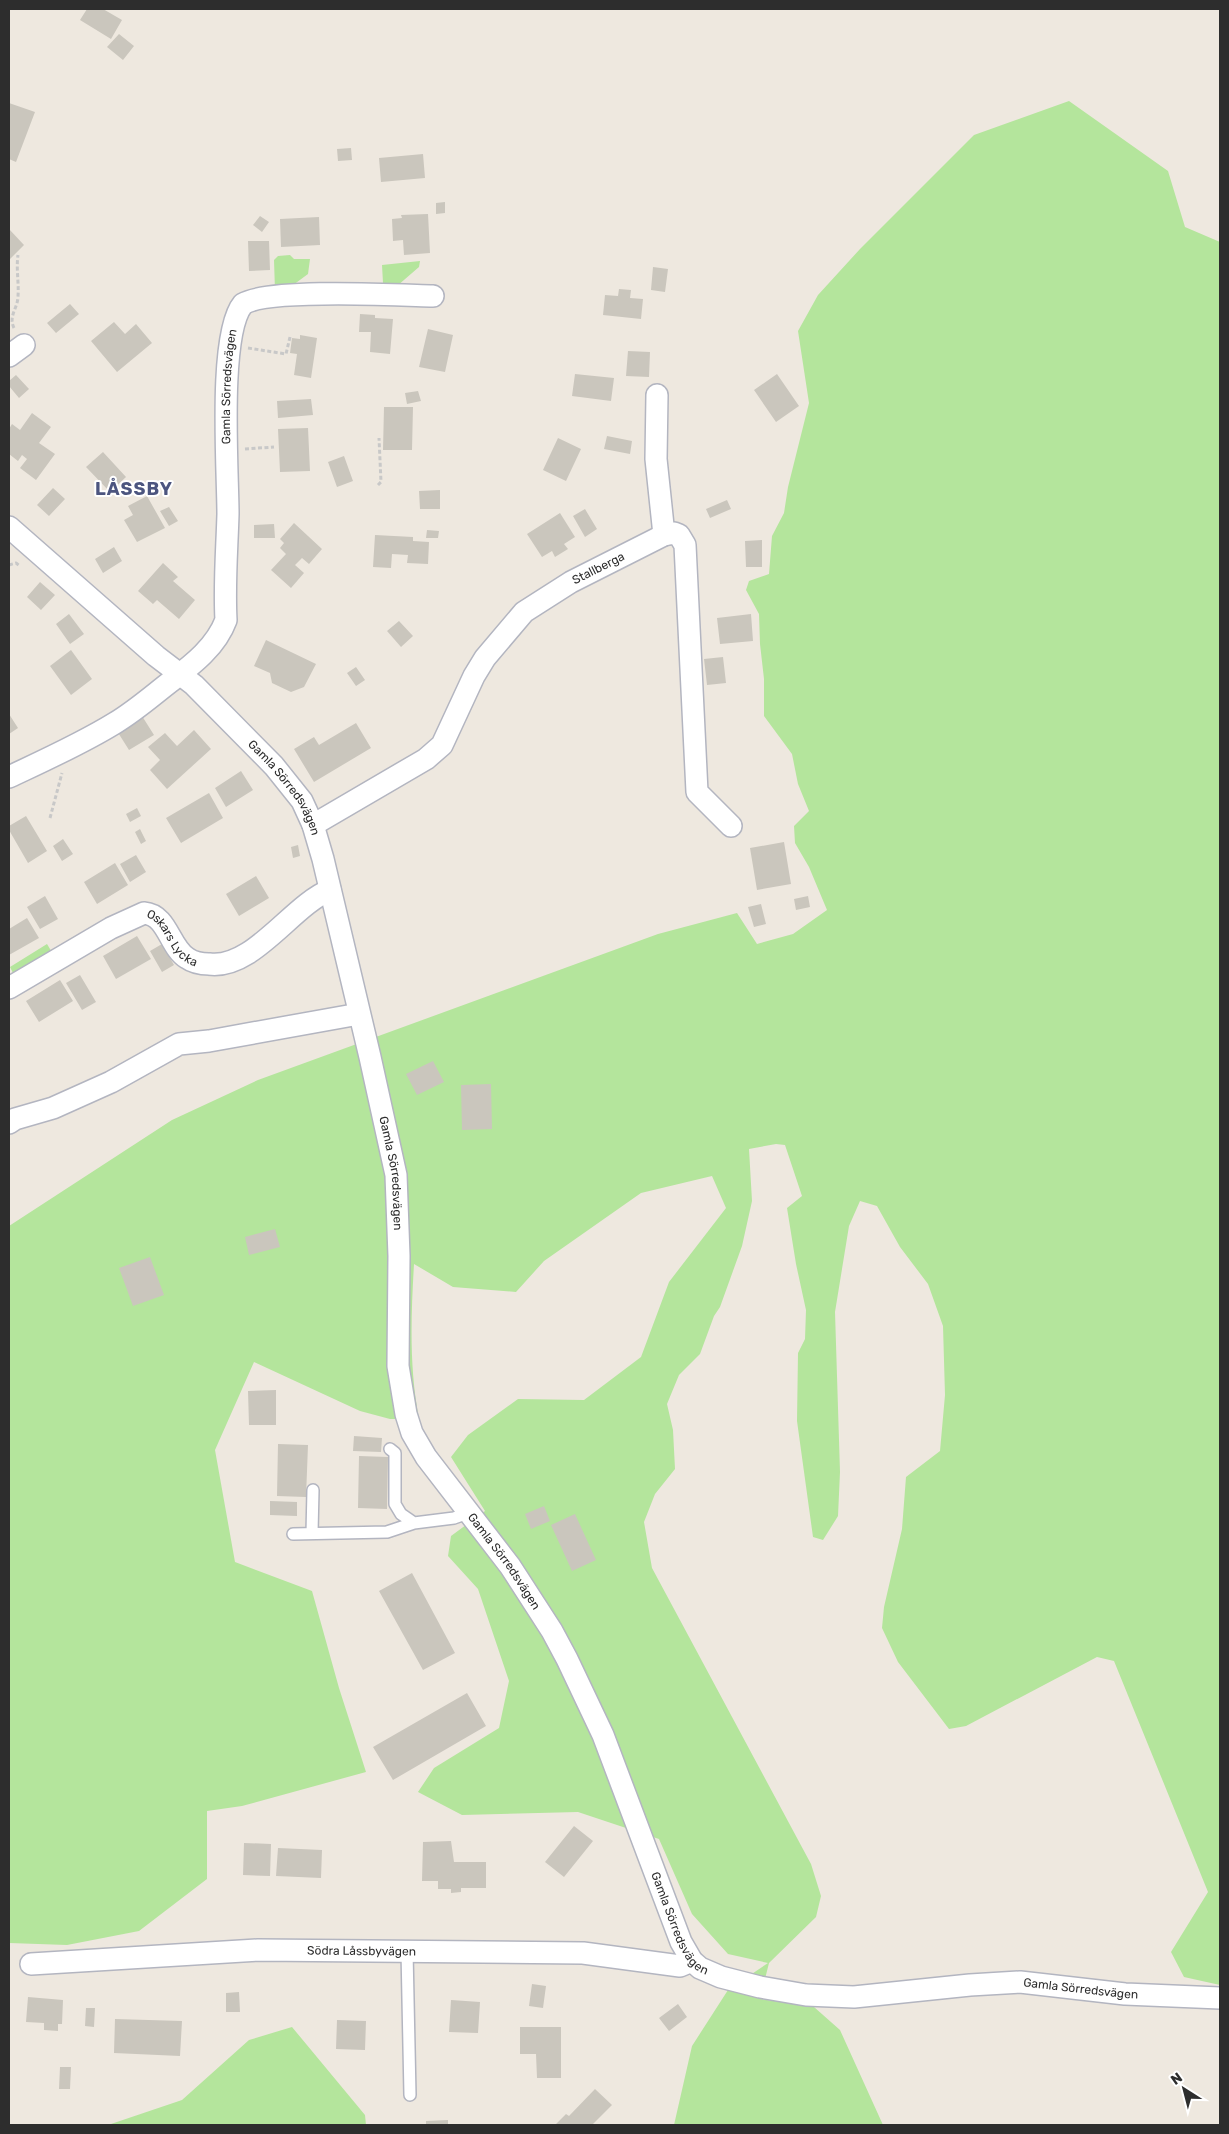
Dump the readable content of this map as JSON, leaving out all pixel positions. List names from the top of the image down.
{
  "streets": {
    "street": [
      "Gamla Sörredsvägen",
      "Stallberga",
      "Oskars Lycka",
      "Södra Låssbyvägen"
    ]
  },
  "crossings": [
    ["Gamla Sörredsvägen", "Stallberga"],
    ["Gamla Sörredsvägen", "Oskars Lycka"],
    ["Gamla Sörredsvägen", "Södra Låssbyvägen"]
  ],
  "districts": ["LÅSSBY"],
  "north": "top left"
}
